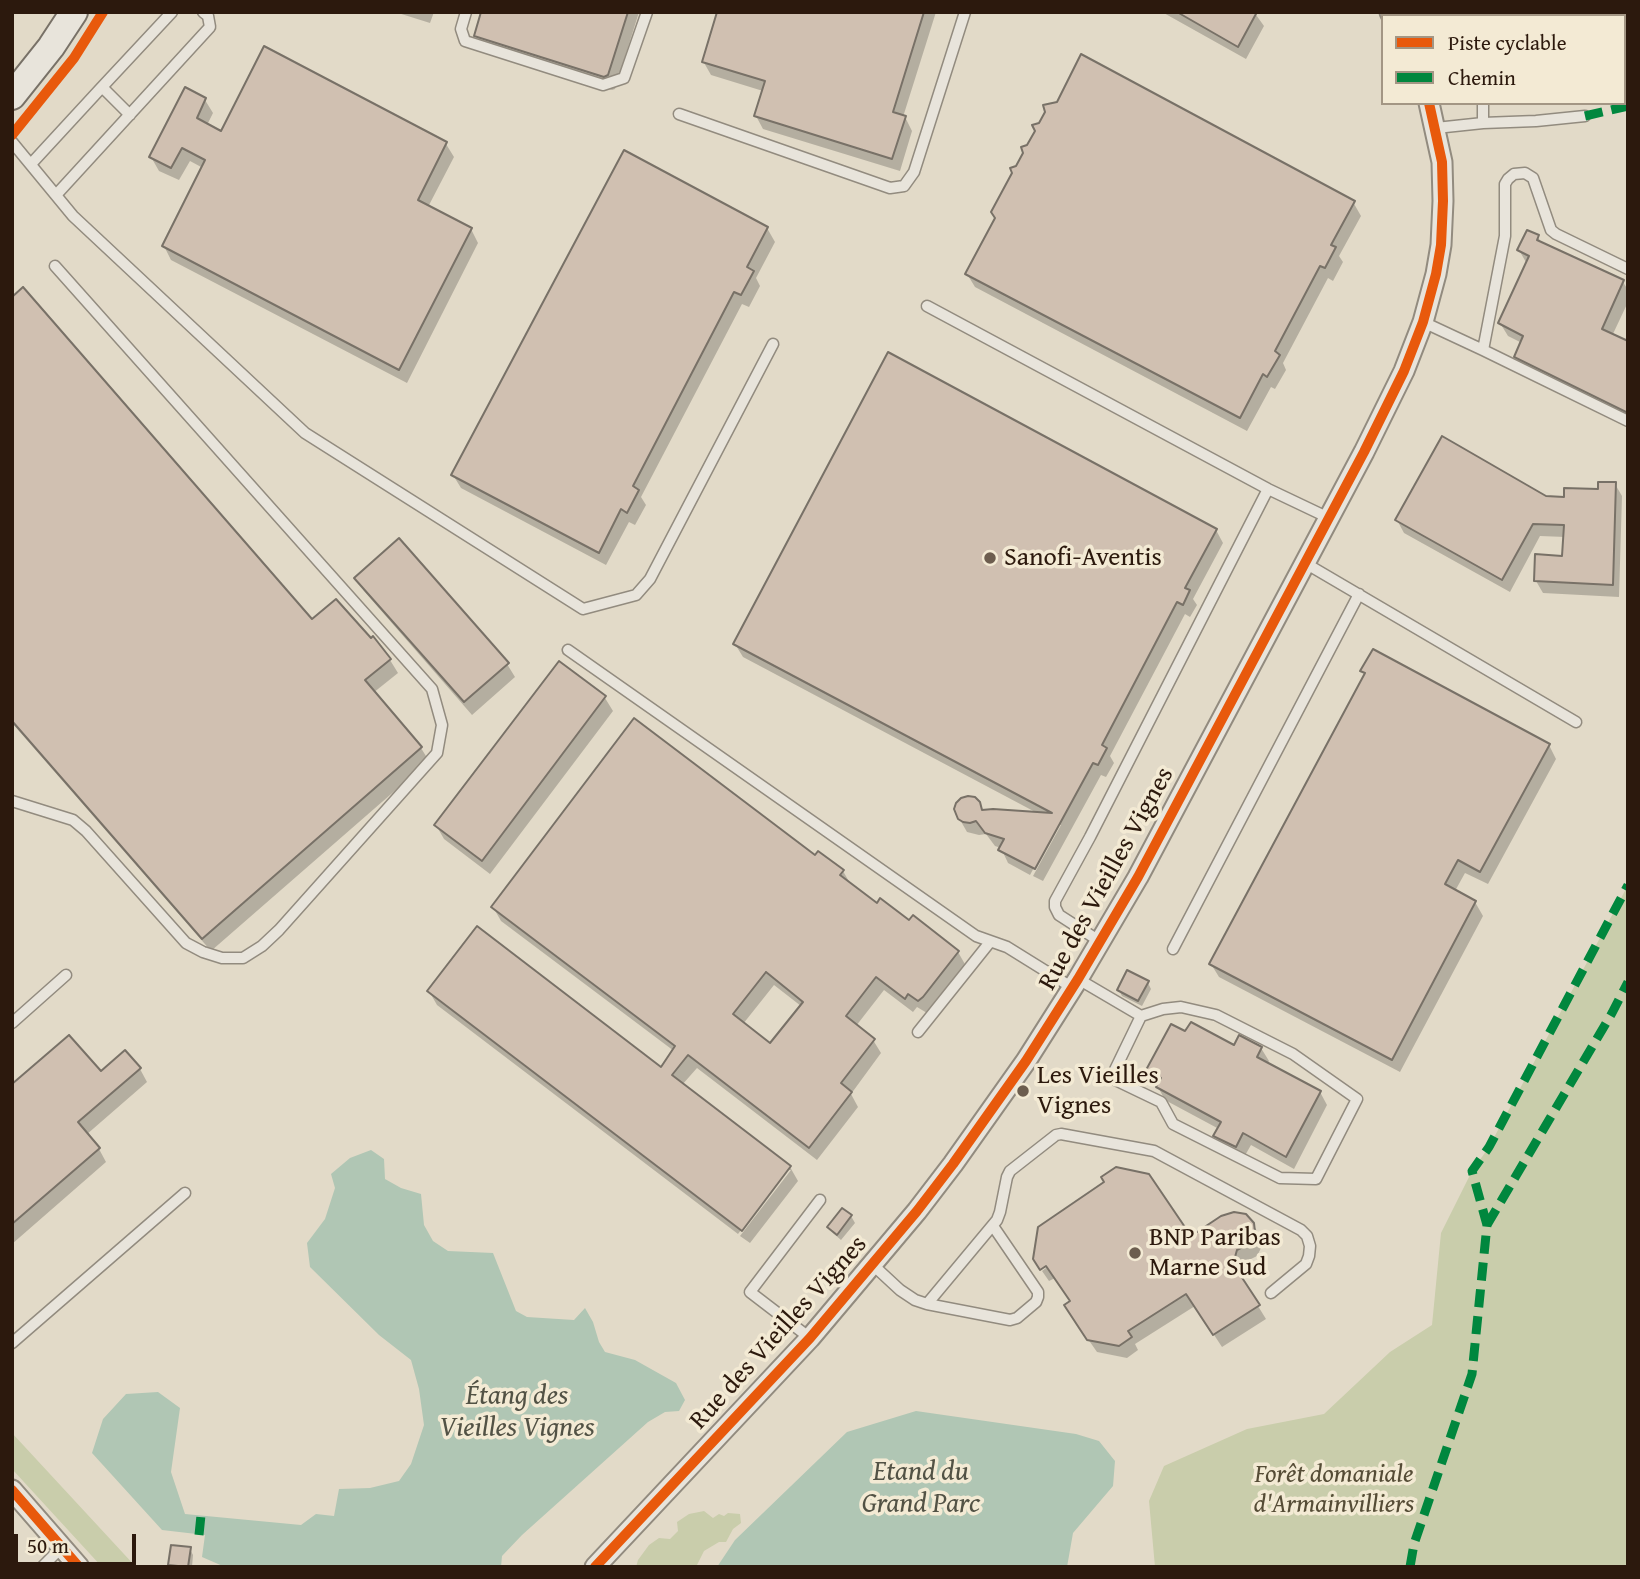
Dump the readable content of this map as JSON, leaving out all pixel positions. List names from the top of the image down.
{
  "streets": {
    "street": ["Rue des Vieilles Vignes"]
  },
  "water": ["Étang des Vieilles Vignes", "Etand du Grand Parc"],
  "parks": ["Forêt domaniale d'Armainvilliers"],
  "places": ["Sanofi-Aventis", "Les Vieilles Vignes", "BNP Paribas Marne Sud"],
  "legend": ["Piste cyclable", "Chemin"],
  "scale_bar": "50 m"
}
